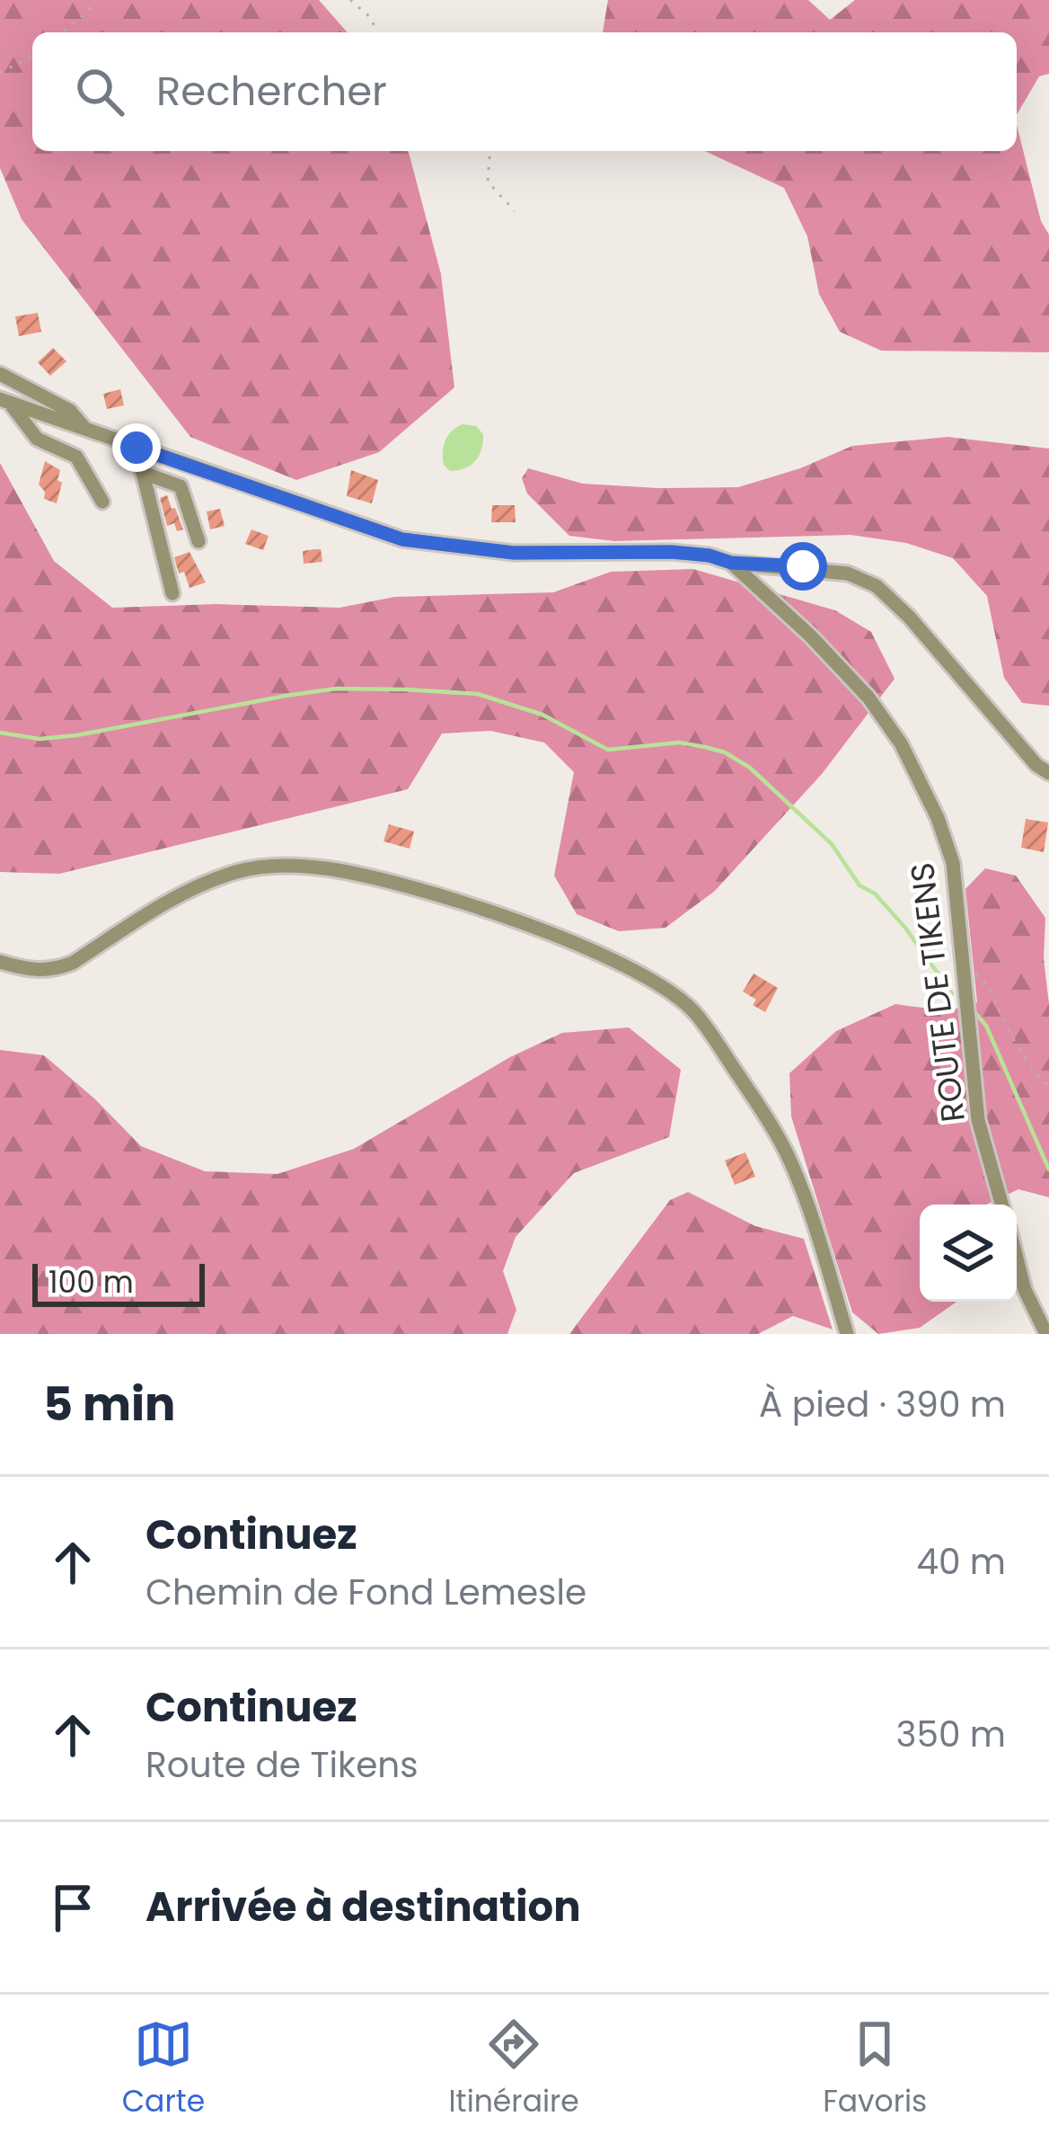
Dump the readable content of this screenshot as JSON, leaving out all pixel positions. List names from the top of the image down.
{
  "streets": {
    "street": ["ROUTE DE TIKENS"]
  },
  "scale_bar": "100 m",
  "page": {
    "search": "Rechercher",
    "scale": "100 m",
    "heading": ["5 min", "À pied · 390 m"],
    "list": [
      ["Continuez", "Chemin de Fond Lemesle", "40 m"],
      ["Continuez", "Route de Tikens", "350 m"],
      "Arrivée à destination"
    ],
    "nav": ["Carte", "Itinéraire", "Favoris"]
  }
}
